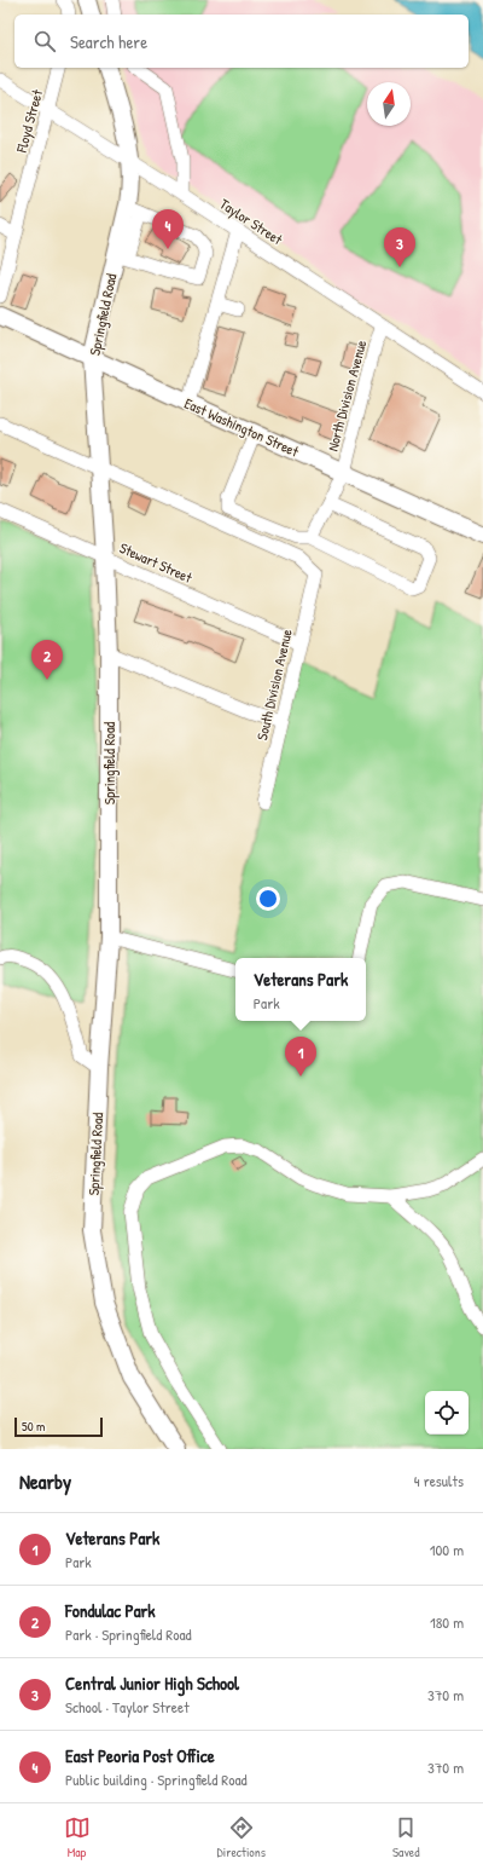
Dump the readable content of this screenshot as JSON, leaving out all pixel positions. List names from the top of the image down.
{
  "streets": {
    "main road": ["Springfield Road", "East Washington Street"],
    "street": [
      "Floyd Street",
      "Taylor Street",
      "North Division Avenue",
      "Stewart Street",
      "South Division Avenue"
    ]
  },
  "crossings": [
    ["Floyd Street", "Taylor Street"],
    ["Taylor Street", "Springfield Road"],
    ["Taylor Street", "North Division Avenue"],
    ["Springfield Road", "East Washington Street"],
    ["Springfield Road", "Stewart Street"],
    ["Springfield Road", "South Division Avenue"],
    ["North Division Avenue", "East Washington Street"],
    ["Stewart Street", "South Division Avenue"]
  ],
  "scale_bar": "50 m",
  "north": "top",
  "page": {
    "search": "Search here",
    "pins": [
      "4",
      "3",
      "2",
      "1"
    ],
    "popup": ["Veterans Park", "Park"],
    "scale": "50 m",
    "heading": ["Nearby", "4 results"],
    "list": [
      {
        "mark": "1",
        "name": "Veterans Park",
        "note": "Park",
        "value": "100 m"
      },
      {
        "mark": "2",
        "name": "Fondulac Park",
        "note": "Park · Springfield Road",
        "value": "180 m"
      },
      {
        "mark": "3",
        "name": "Central Junior High School",
        "note": "School · Taylor Street",
        "value": "370 m"
      },
      {
        "mark": "4",
        "name": "East Peoria Post Office",
        "note": "Public building · Springfield Road",
        "value": "370 m"
      }
    ],
    "nav": ["Map", "Directions", "Saved"]
  }
}
